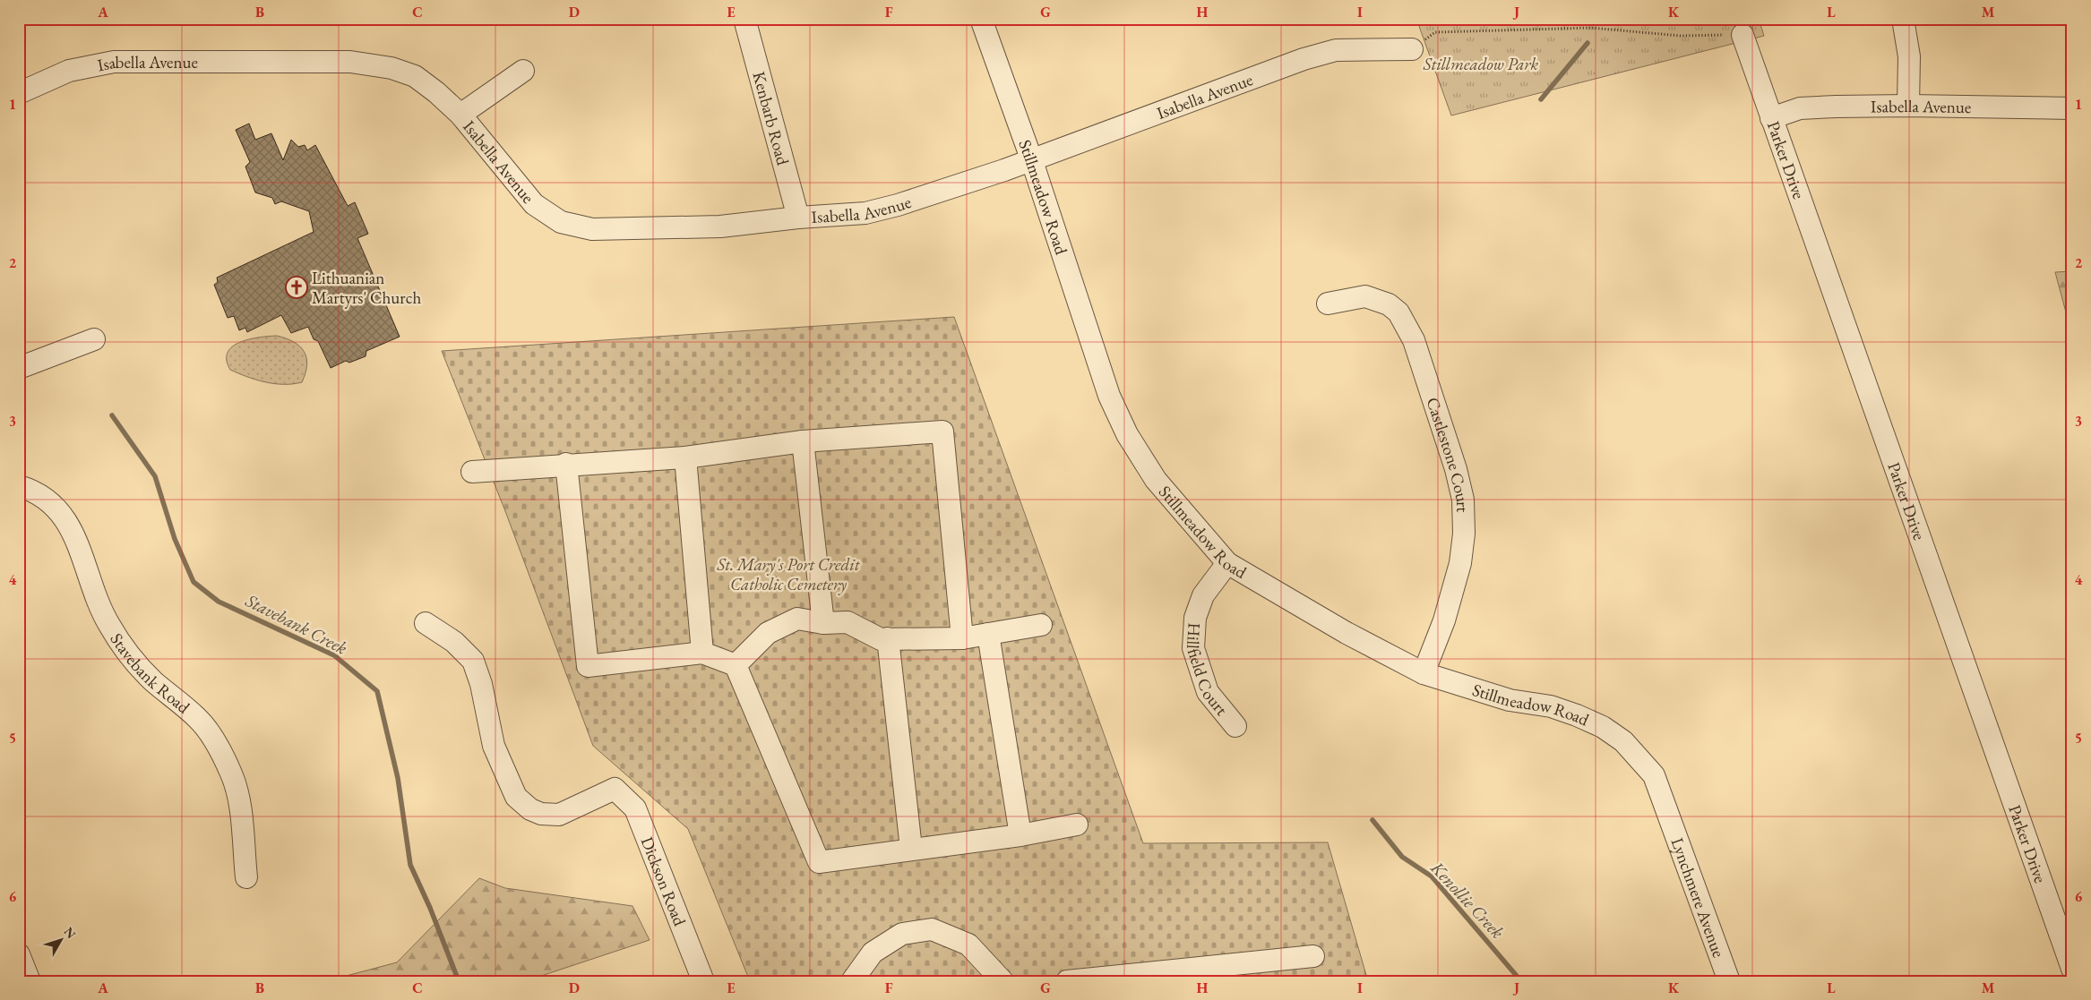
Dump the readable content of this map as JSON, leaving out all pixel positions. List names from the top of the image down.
{
  "streets": {
    "street": [
      "Isabella Avenue",
      "Kenbarb Road",
      "Parker Drive",
      "Stillmeadow Road",
      "Castlestone Court",
      "Hillfield Court",
      "Stavebank Road",
      "Dickson Road",
      "Lynchmere Avenue"
    ]
  },
  "crossings": [
    ["Isabella Avenue", "Kenbarb Road"],
    ["Isabella Avenue", "Parker Drive"],
    ["Isabella Avenue", "Stillmeadow Road"],
    ["Stillmeadow Road", "Castlestone Court"],
    ["Stillmeadow Road", "Hillfield Court"],
    ["Stillmeadow Road", "Lynchmere Avenue"]
  ],
  "water": ["Stavebank Creek", "Kenollie Creek"],
  "parks": ["Stillmeadow Park", "St. Mary's Port Credit Catholic Cemetery"],
  "places": {
    "church": ["Lithuanian Martyrs' Church"]
  },
  "north": "top right",
  "grid": {
    "columns": [
      "A",
      "B",
      "C",
      "D",
      "E",
      "F",
      "G",
      "H",
      "I",
      "J",
      "K",
      "L",
      "M"
    ],
    "rows": [
      "1",
      "2",
      "3",
      "4",
      "5",
      "6"
    ]
  }
}
